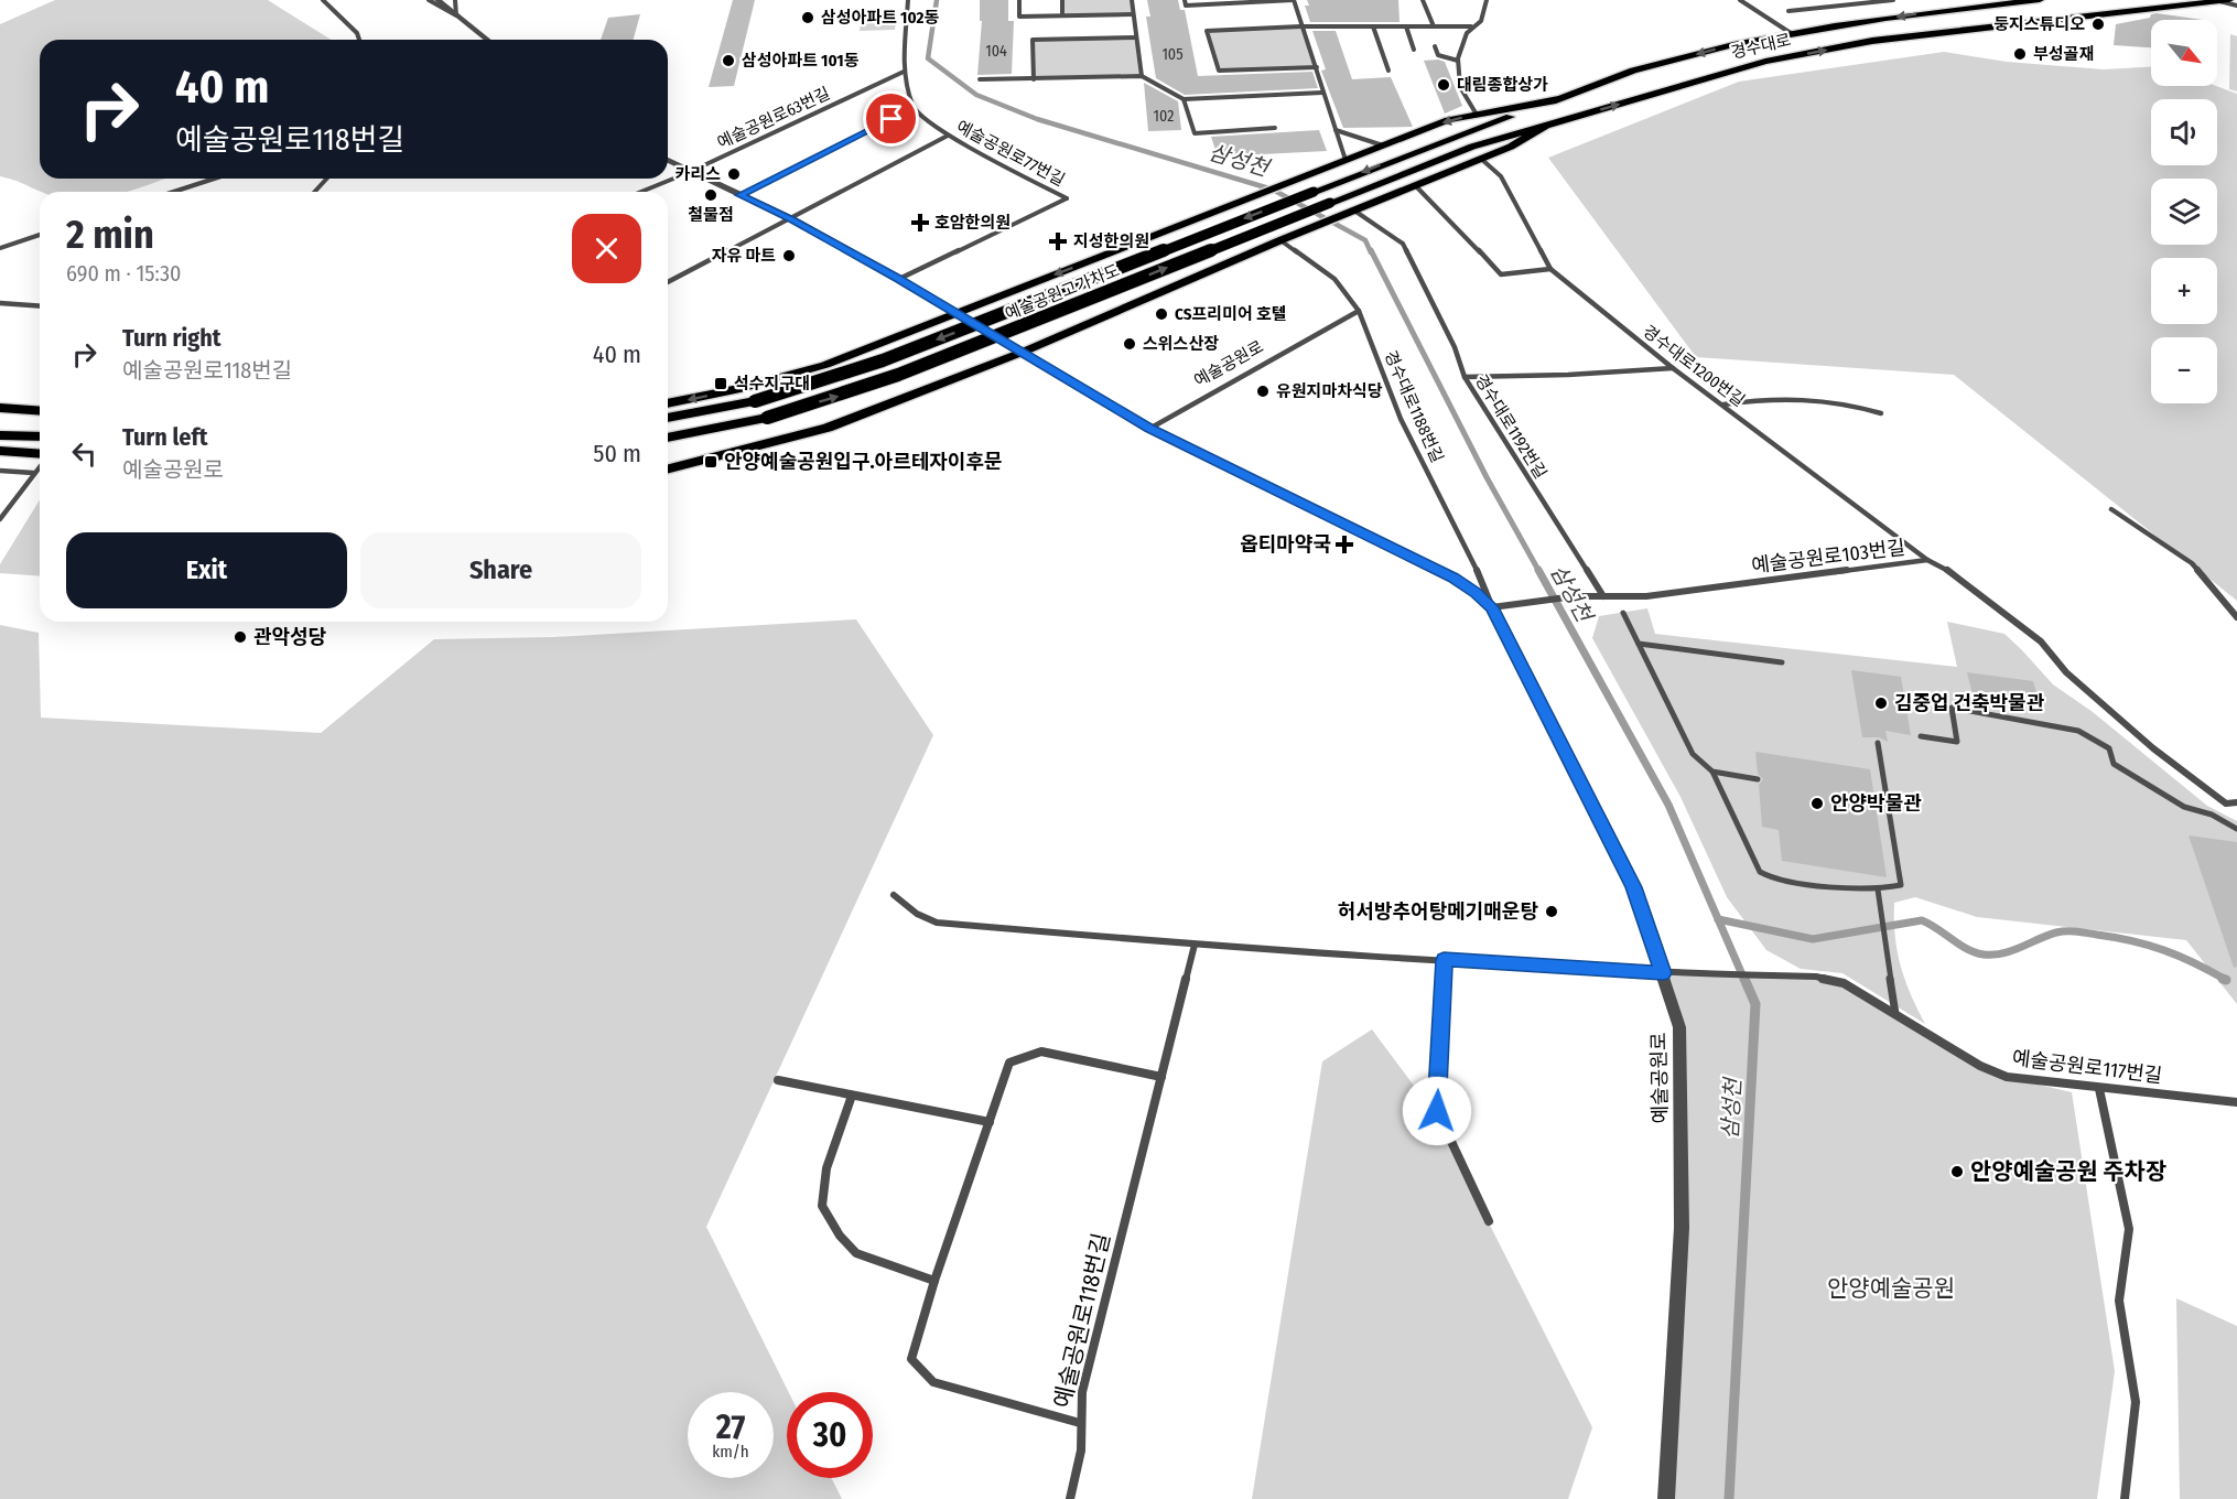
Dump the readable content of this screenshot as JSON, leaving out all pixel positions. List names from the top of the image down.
{
  "streets": {
    "main road": ["경수대로", "예술공원고가차도"],
    "street": [
      "예술공원로63번길",
      "예술공원로77번길",
      "예술공원로",
      "경수대로1200번길",
      "경수대로1188번길",
      "경수대로1192번길",
      "예술공원로103번길",
      "예술공원로117번길",
      "예술공원로118번길"
    ]
  },
  "crossings": [
    ["경수대로", "예술공원고가차도"],
    ["예술공원로63번길", "예술공원로"],
    ["예술공원로77번길", "예술공원로"],
    ["예술공원로", "경수대로1188번길"],
    ["예술공원로", "예술공원로103번길"],
    ["예술공원로", "예술공원로117번길"],
    ["경수대로1200번길", "예술공원로103번길"],
    ["경수대로1188번길", "예술공원로103번길"],
    ["경수대로1192번길", "예술공원로103번길"]
  ],
  "water": ["삼성천"],
  "parks": ["안양예술공원"],
  "places": {
    "other": [
      "삼성아파트 102동",
      "둥지스튜디오",
      "부성골재",
      "삼성아파트 101동",
      "대림종합상가",
      "카리스",
      "철물점",
      "자유 마트",
      "CS프리미어 호텔",
      "스위스산장",
      "유원지마차식당",
      "관악성당",
      "김중업 건축박물관",
      "안양박물관",
      "허서방추어탕메기매운탕",
      "안양예술공원 주차장"
    ],
    "health": ["호암한의원", "지성한의원", "옵티마약국"],
    "transit": ["석수지구대", "안양예술공원입구.아르테자이후문"]
  },
  "house_numbers": ["104", "105", "102"],
  "north": "bottom right",
  "page": {
    "map_buttons": ["+", "−"],
    "turn": ["40 m", "예술공원로118번길"],
    "heading": ["2 min", "690 m · 15:30"],
    "list": [
      {
        "name": "Turn right",
        "note": "예술공원로118번길",
        "value": "40 m"
      },
      {
        "name": "Turn left",
        "note": "예술공원로",
        "value": "50 m"
      }
    ],
    "buttons": ["Exit", "Share"],
    "speed": "27 km/h",
    "limit": "30"
  }
}
